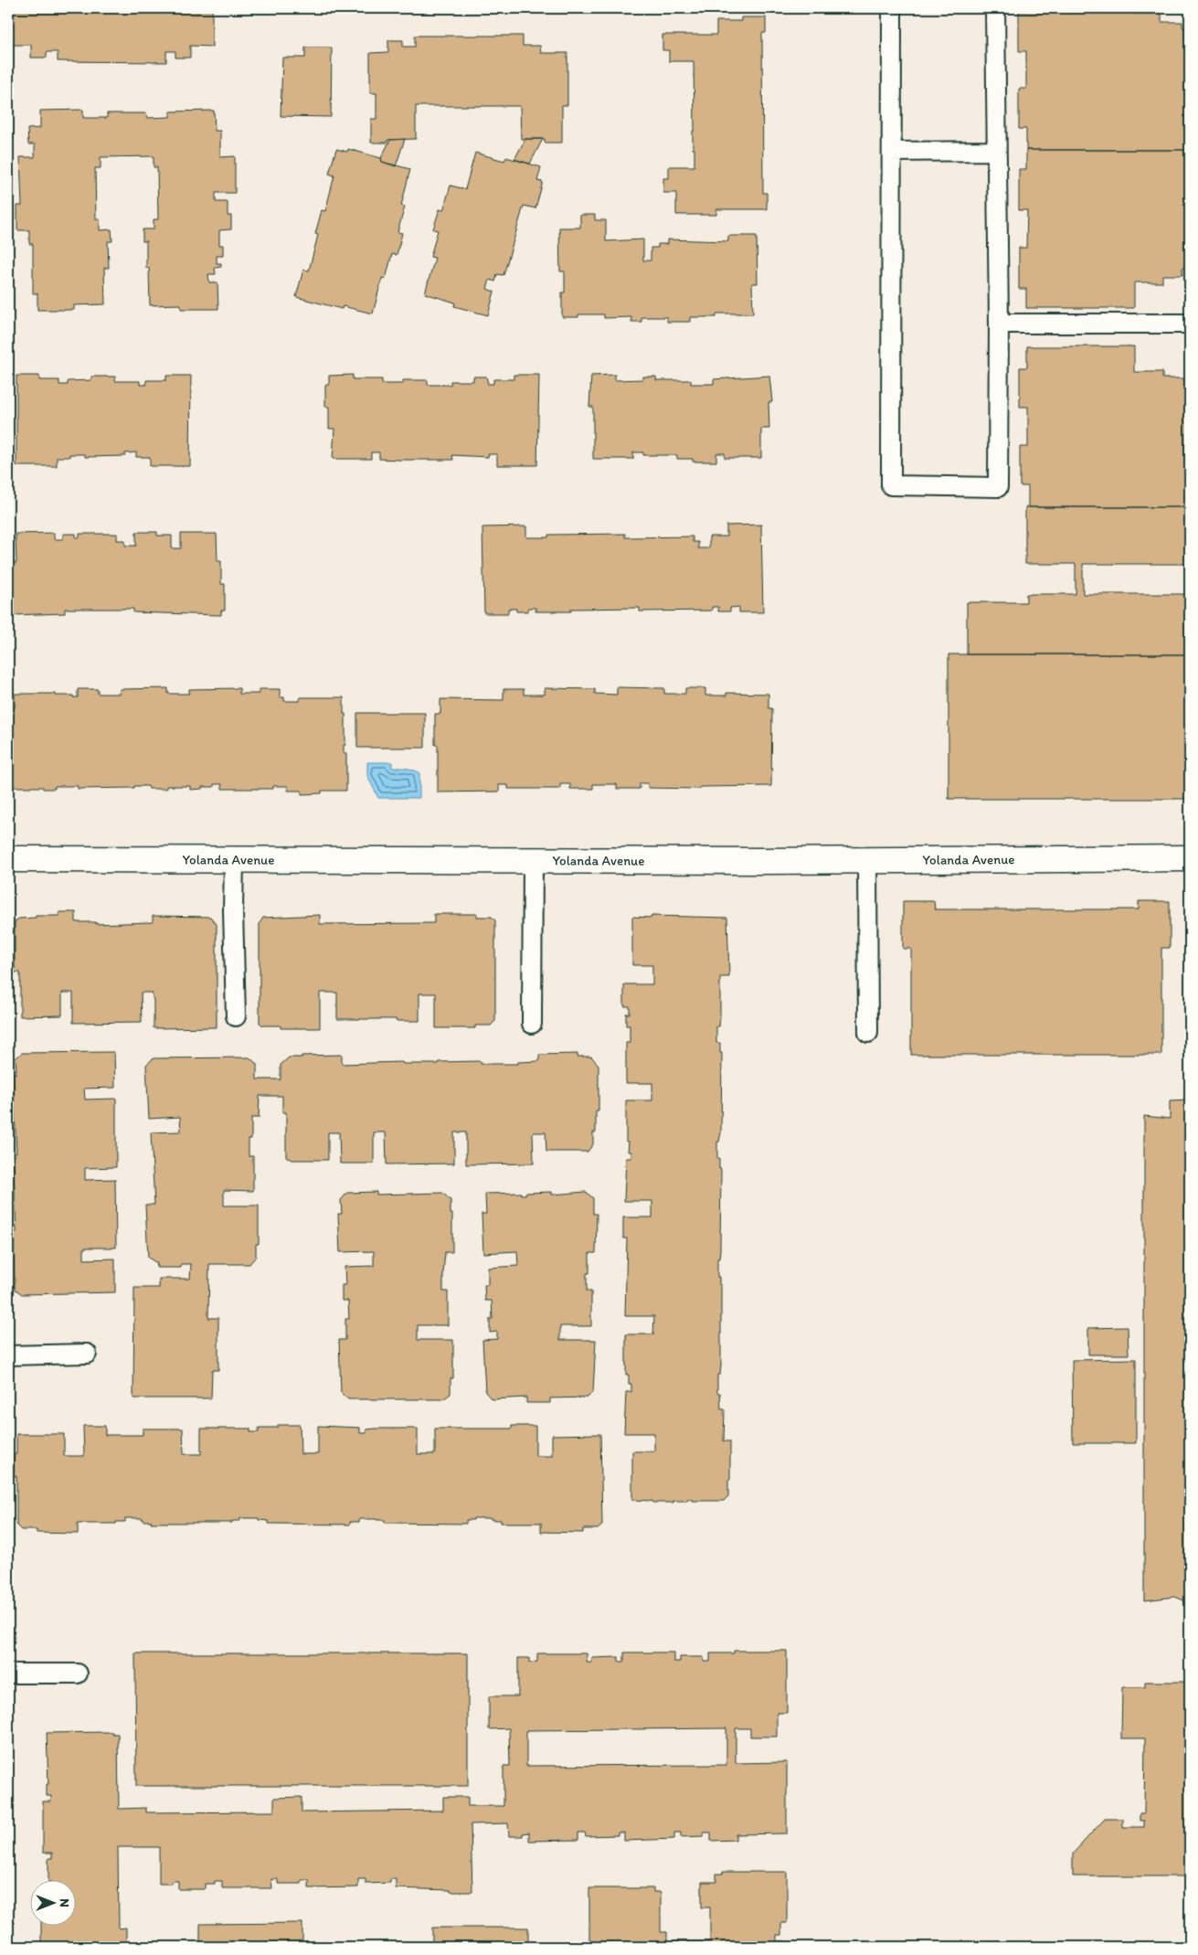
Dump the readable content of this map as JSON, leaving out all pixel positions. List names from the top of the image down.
{
  "streets": {
    "street": ["Yolanda Avenue"]
  },
  "north": "right"
}
